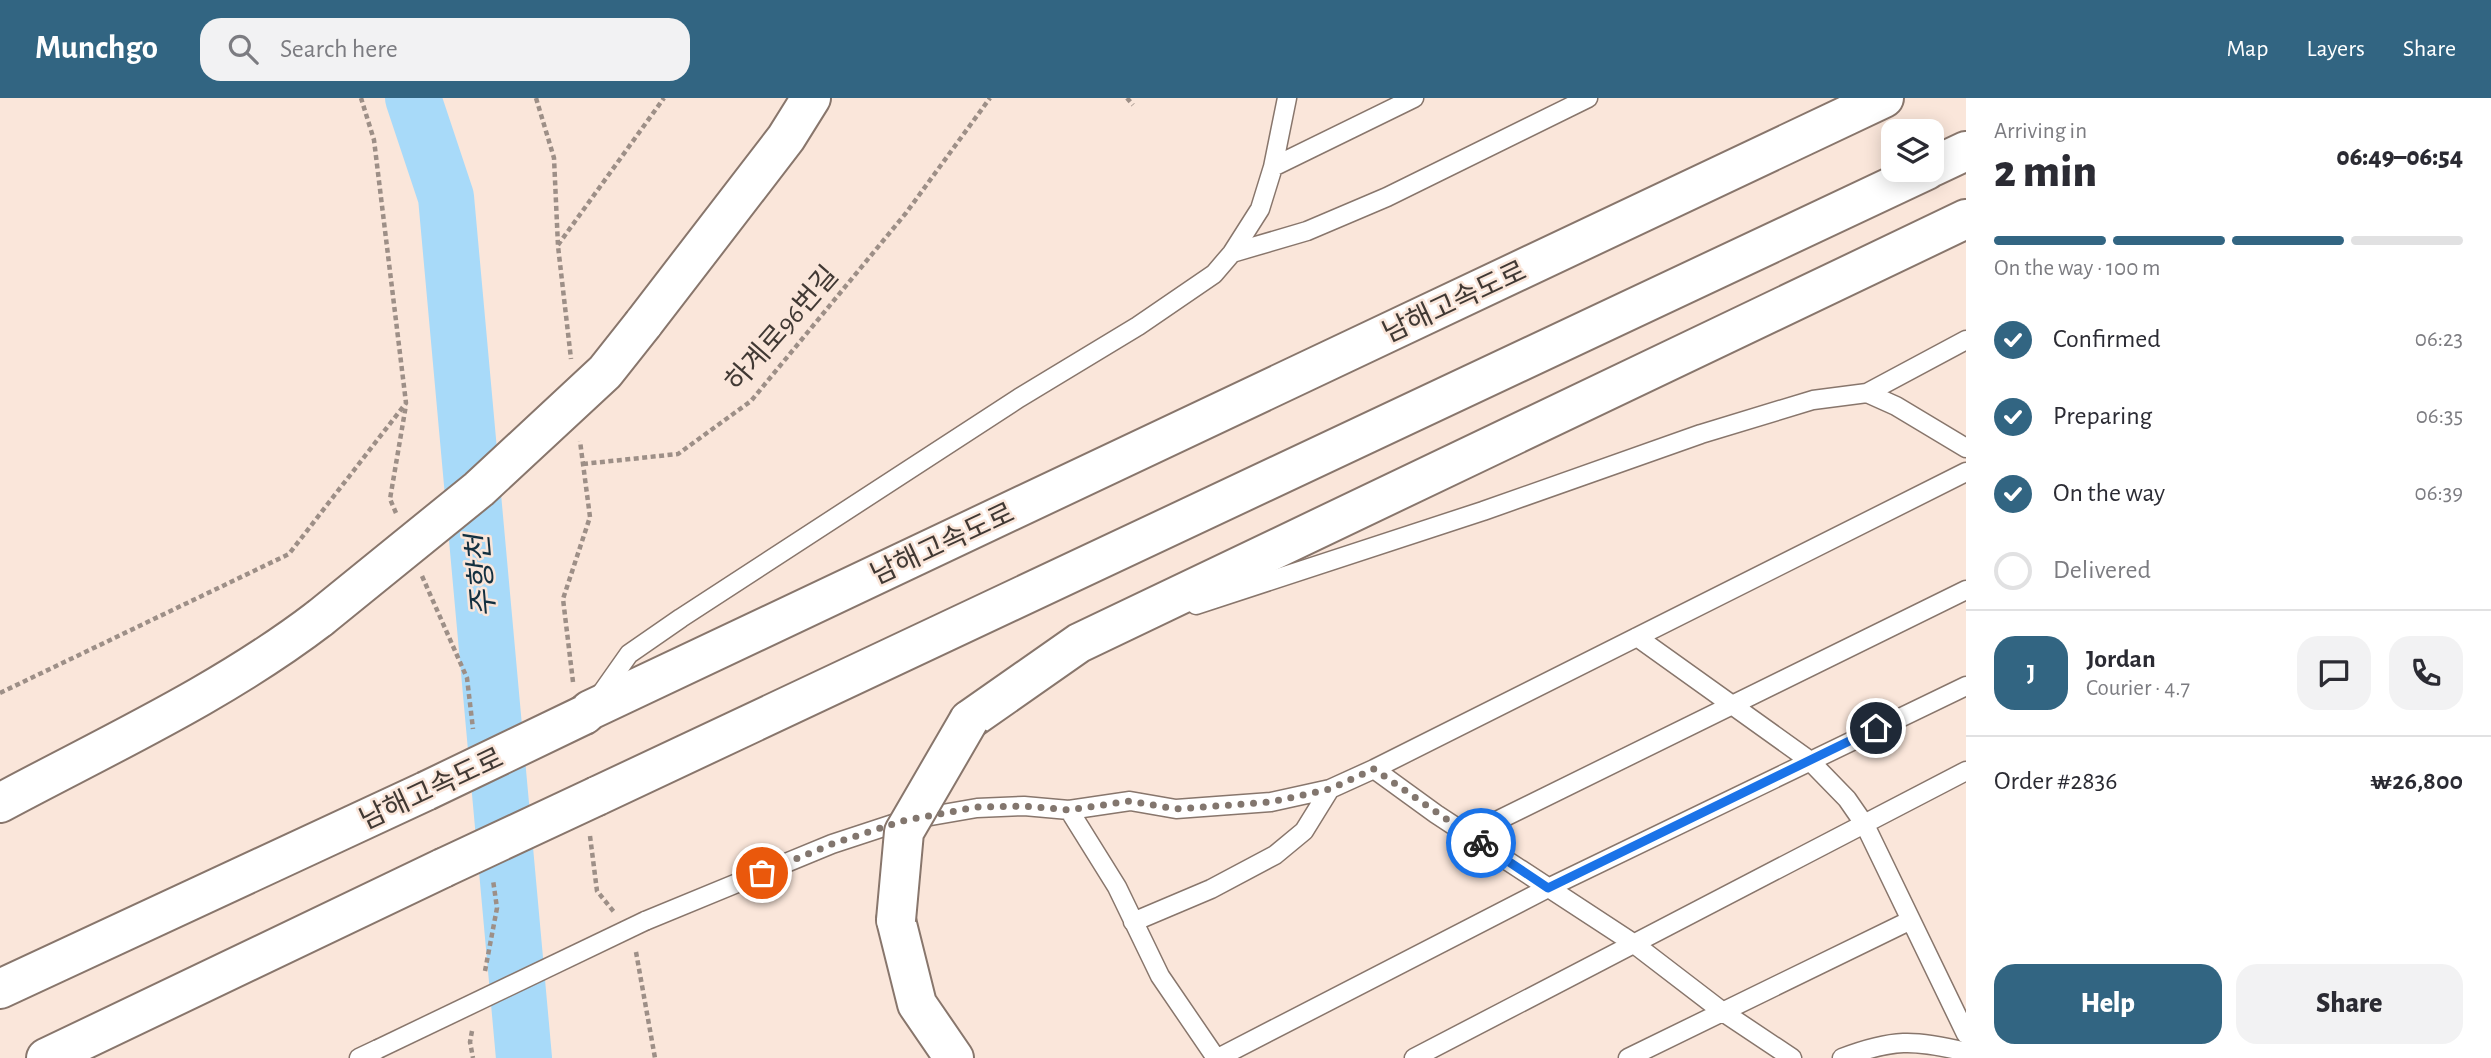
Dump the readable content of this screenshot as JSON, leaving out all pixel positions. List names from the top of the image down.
{
  "streets": {
    "highway": ["남해고속도로"],
    "path": ["하계로96번길"]
  },
  "water": ["주항천"],
  "page": {
    "header": "Munchgo",
    "search": "Search here",
    "nav": ["Map", "Layers", "Share"],
    "heading": ["2 min", "Arriving in", "06:49–06:54"],
    "panel": [
      "Jordan",
      "Courier · 4.7",
      "Order #2836",
      "₩26,800"
    ],
    "bar": "On the way · 100 m",
    "list": [
      ["Confirmed", "06:23"],
      ["Preparing", "06:35"],
      ["On the way", "06:39"],
      "Delivered"
    ],
    "round": "J",
    "buttons": ["Help", "Share"]
  }
}
